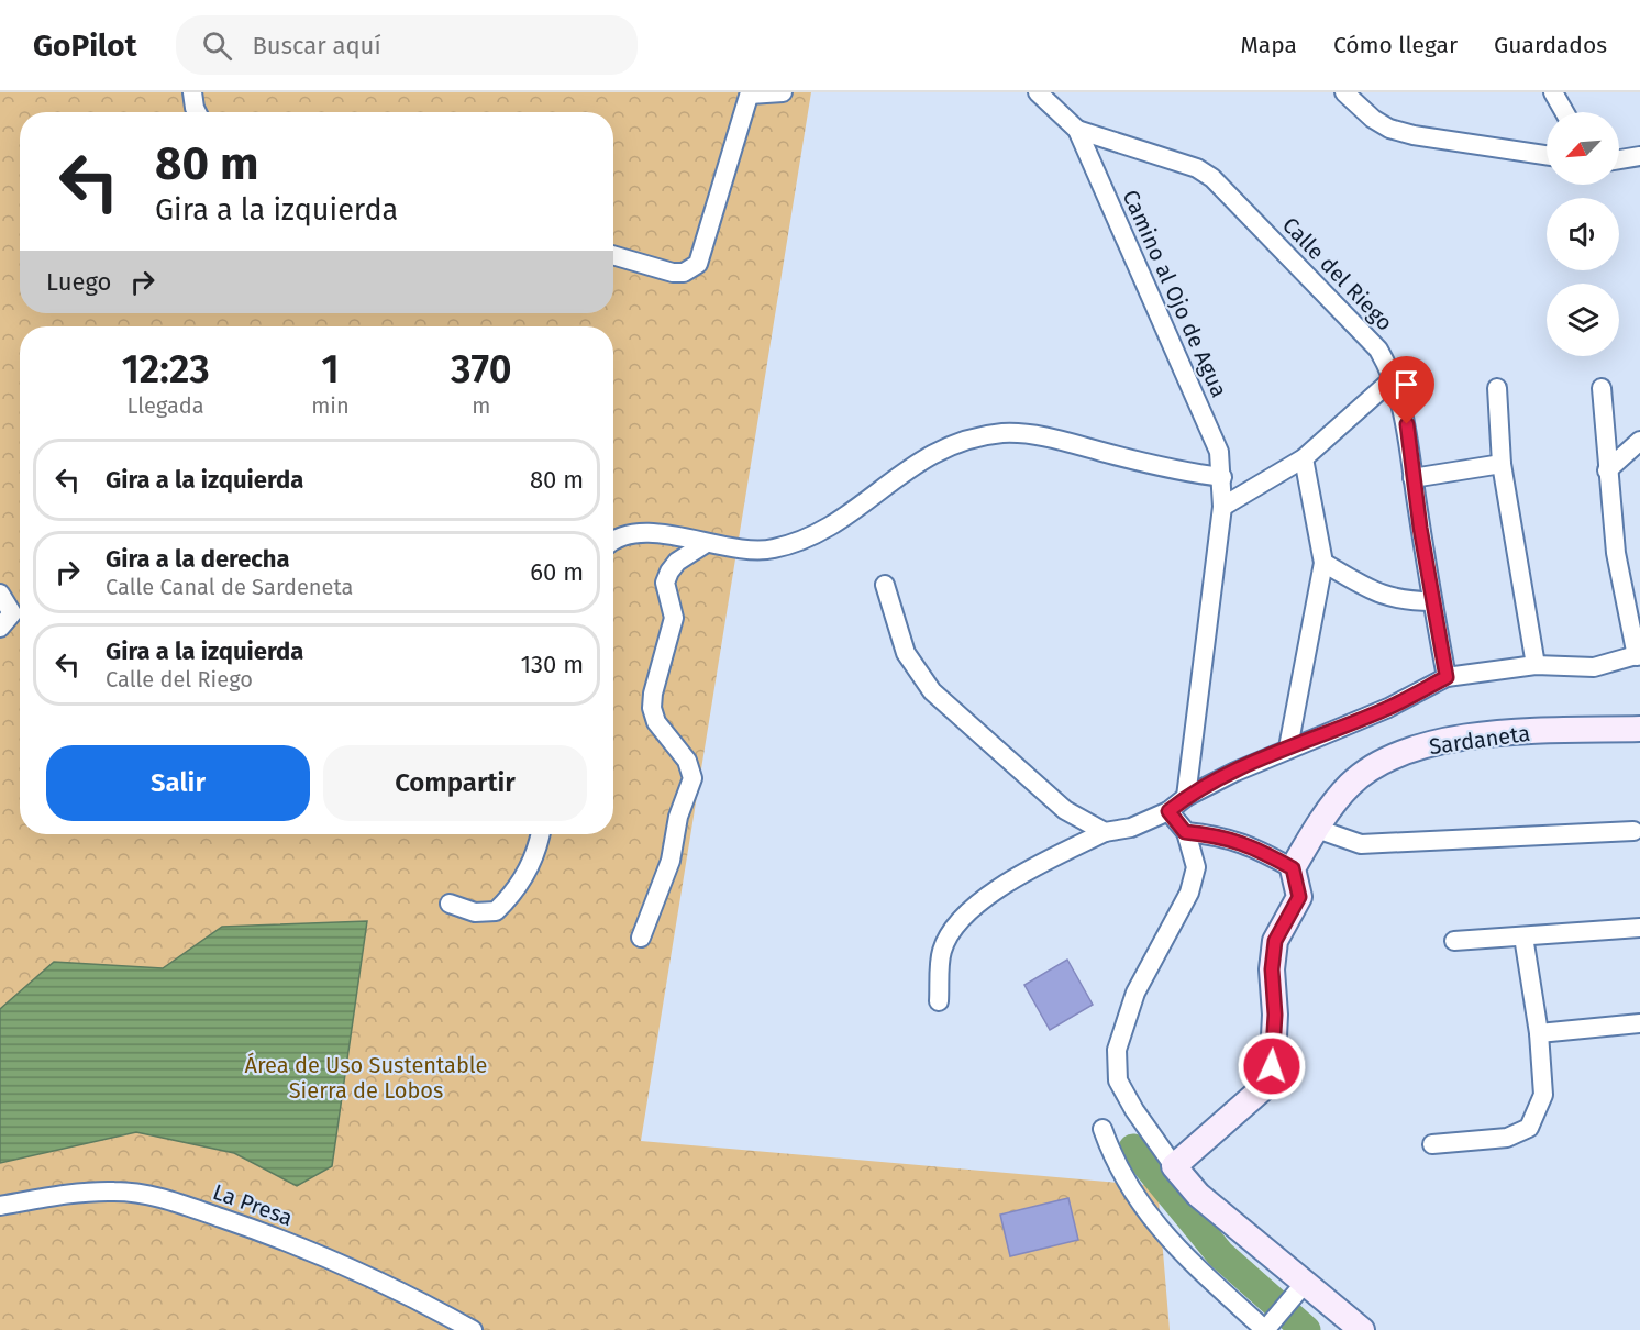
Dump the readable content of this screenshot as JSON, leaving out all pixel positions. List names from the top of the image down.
{
  "streets": {
    "street": [
      "Calle del Riego",
      "Camino al Ojo de Agua",
      "Sardaneta",
      "La Presa"
    ]
  },
  "crossings": [
    ["Calle del Riego", "Camino al Ojo de Agua"]
  ],
  "parks": ["Área de Uso Sustentable Sierra de Lobos"],
  "north": "bottom left",
  "page": {
    "header": "GoPilot",
    "search": "Buscar aquí",
    "nav": ["Mapa", "Cómo llegar", "Guardados"],
    "turn": ["80 m", "Gira a la izquierda"],
    "then": "Luego",
    "eta": [
      "12:23",
      "Llegada",
      "1",
      "min",
      "370",
      "m"
    ],
    "list": [
      {
        "name": "Gira a la izquierda",
        "value": "80 m"
      },
      {
        "name": "Gira a la derecha",
        "note": "Calle Canal de Sardeneta",
        "value": "60 m"
      },
      {
        "name": "Gira a la izquierda",
        "note": "Calle del Riego",
        "value": "130 m"
      }
    ],
    "buttons": ["Salir", "Compartir"]
  }
}
